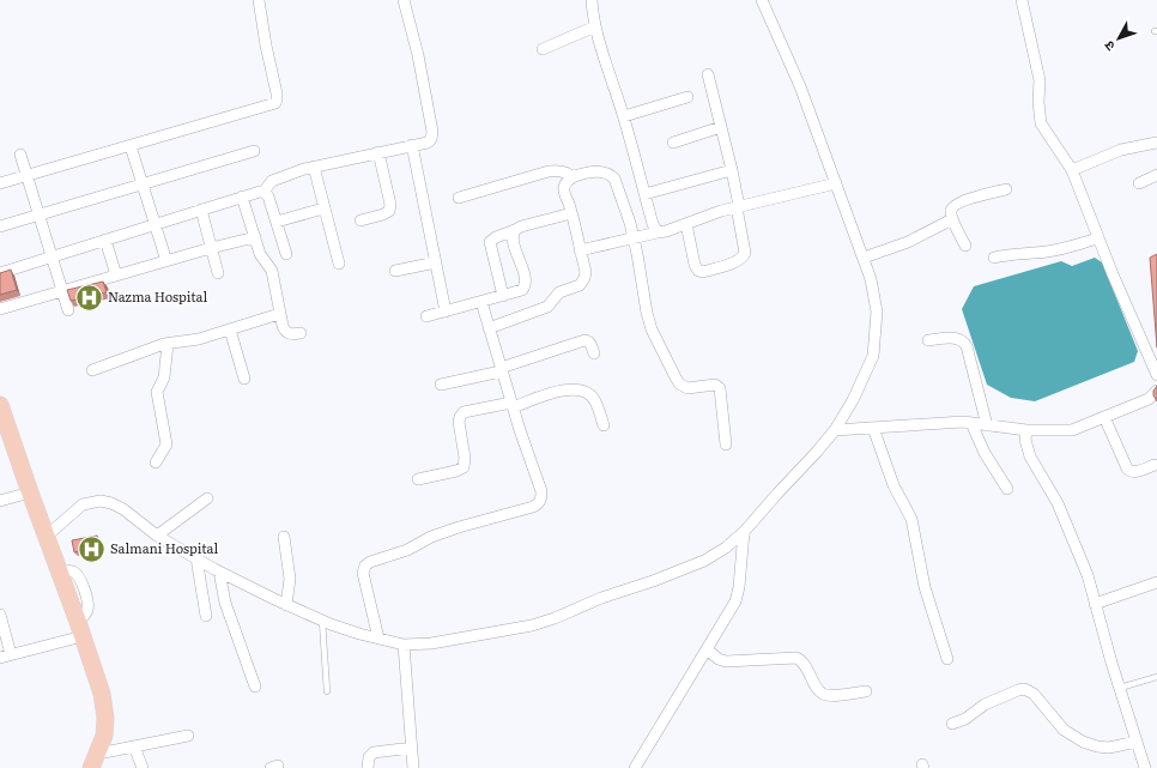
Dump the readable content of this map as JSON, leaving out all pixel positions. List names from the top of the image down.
{
  "places": {
    "hospital": ["Nazma Hospital", "Salmani Hospital"]
  },
  "north": "bottom left"
}
